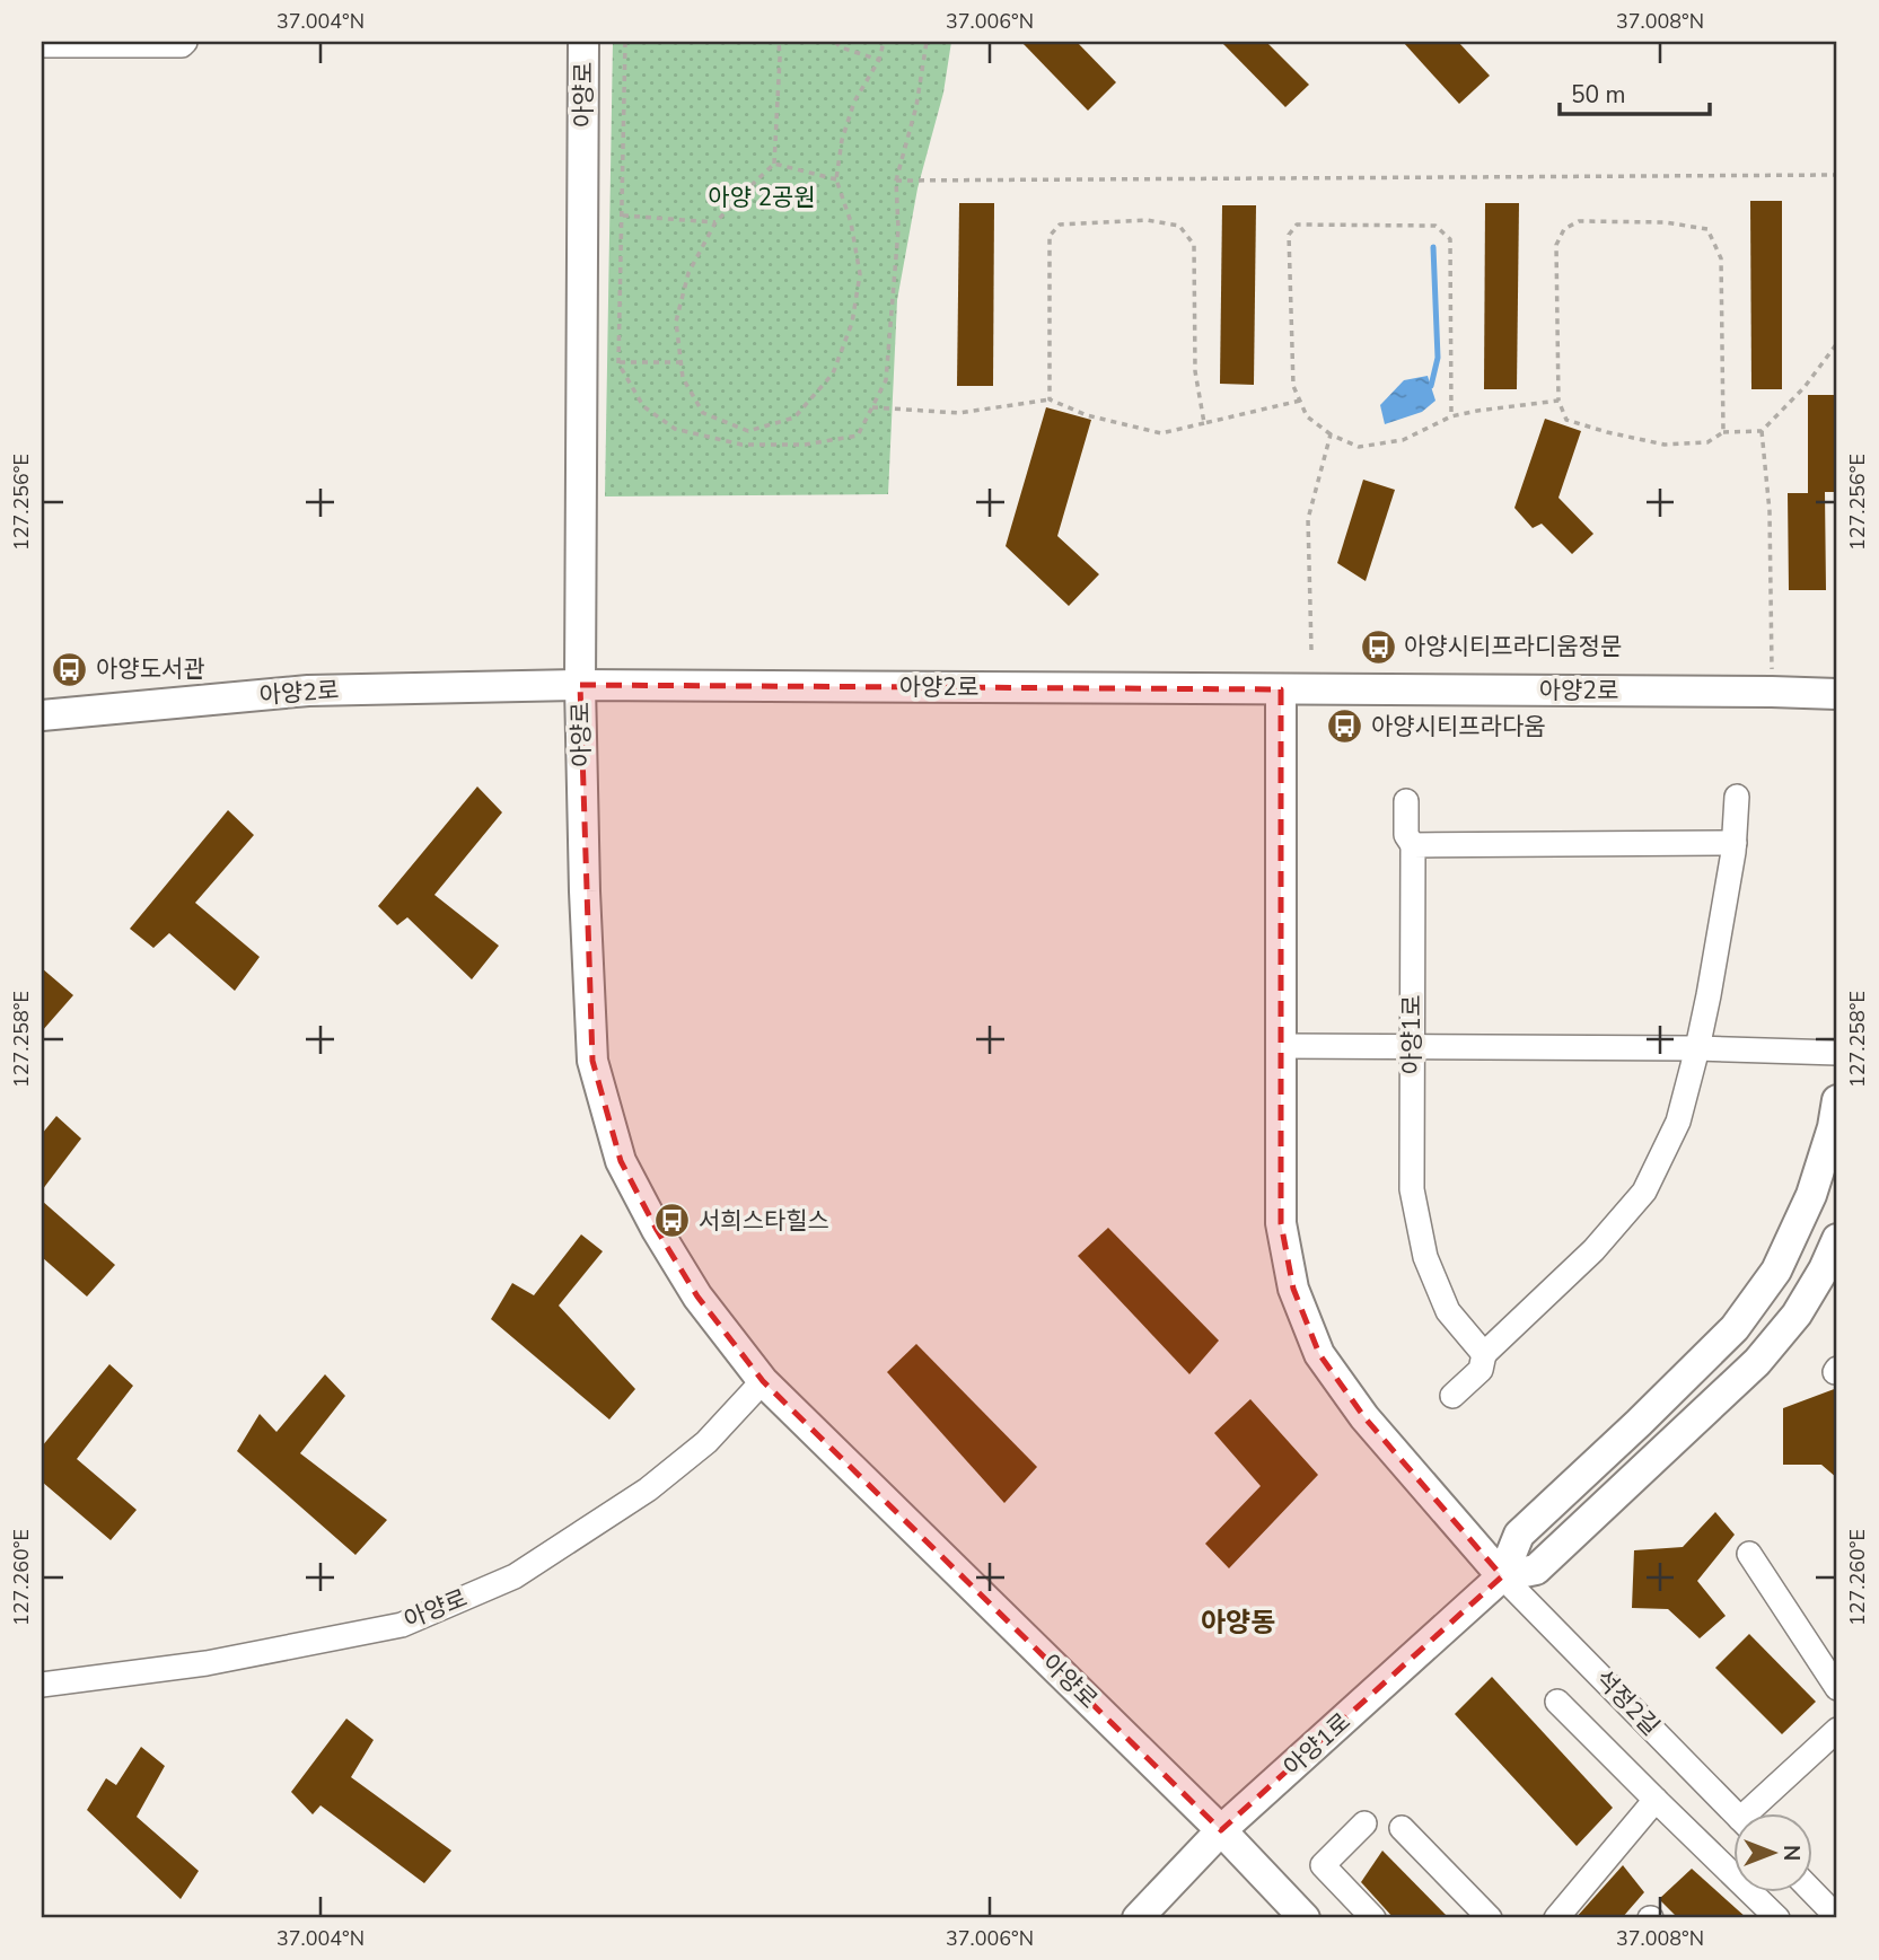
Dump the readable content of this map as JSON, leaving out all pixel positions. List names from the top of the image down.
{
  "streets": {
    "street": [
      "아양로",
      "아양2로",
      "아양1로",
      "석정2길"
    ]
  },
  "crossings": [
    ["아양로", "아양2로"],
    ["아양로", "아양1로"],
    ["아양1로", "석정2길"]
  ],
  "districts": ["아양동"],
  "parks": ["아양 2공원"],
  "places": {
    "bus stop": [
      "아양시티프라디움정문",
      "아양도서관",
      "아양시티프라다움",
      "서희스타힐스"
    ]
  },
  "scale_bar": "50 m",
  "north": "right",
  "coordinates": [
    "37.004°N",
    "37.006°N",
    "37.008°N",
    "127.256°E",
    "127.258°E",
    "127.260°E"
  ]
}
